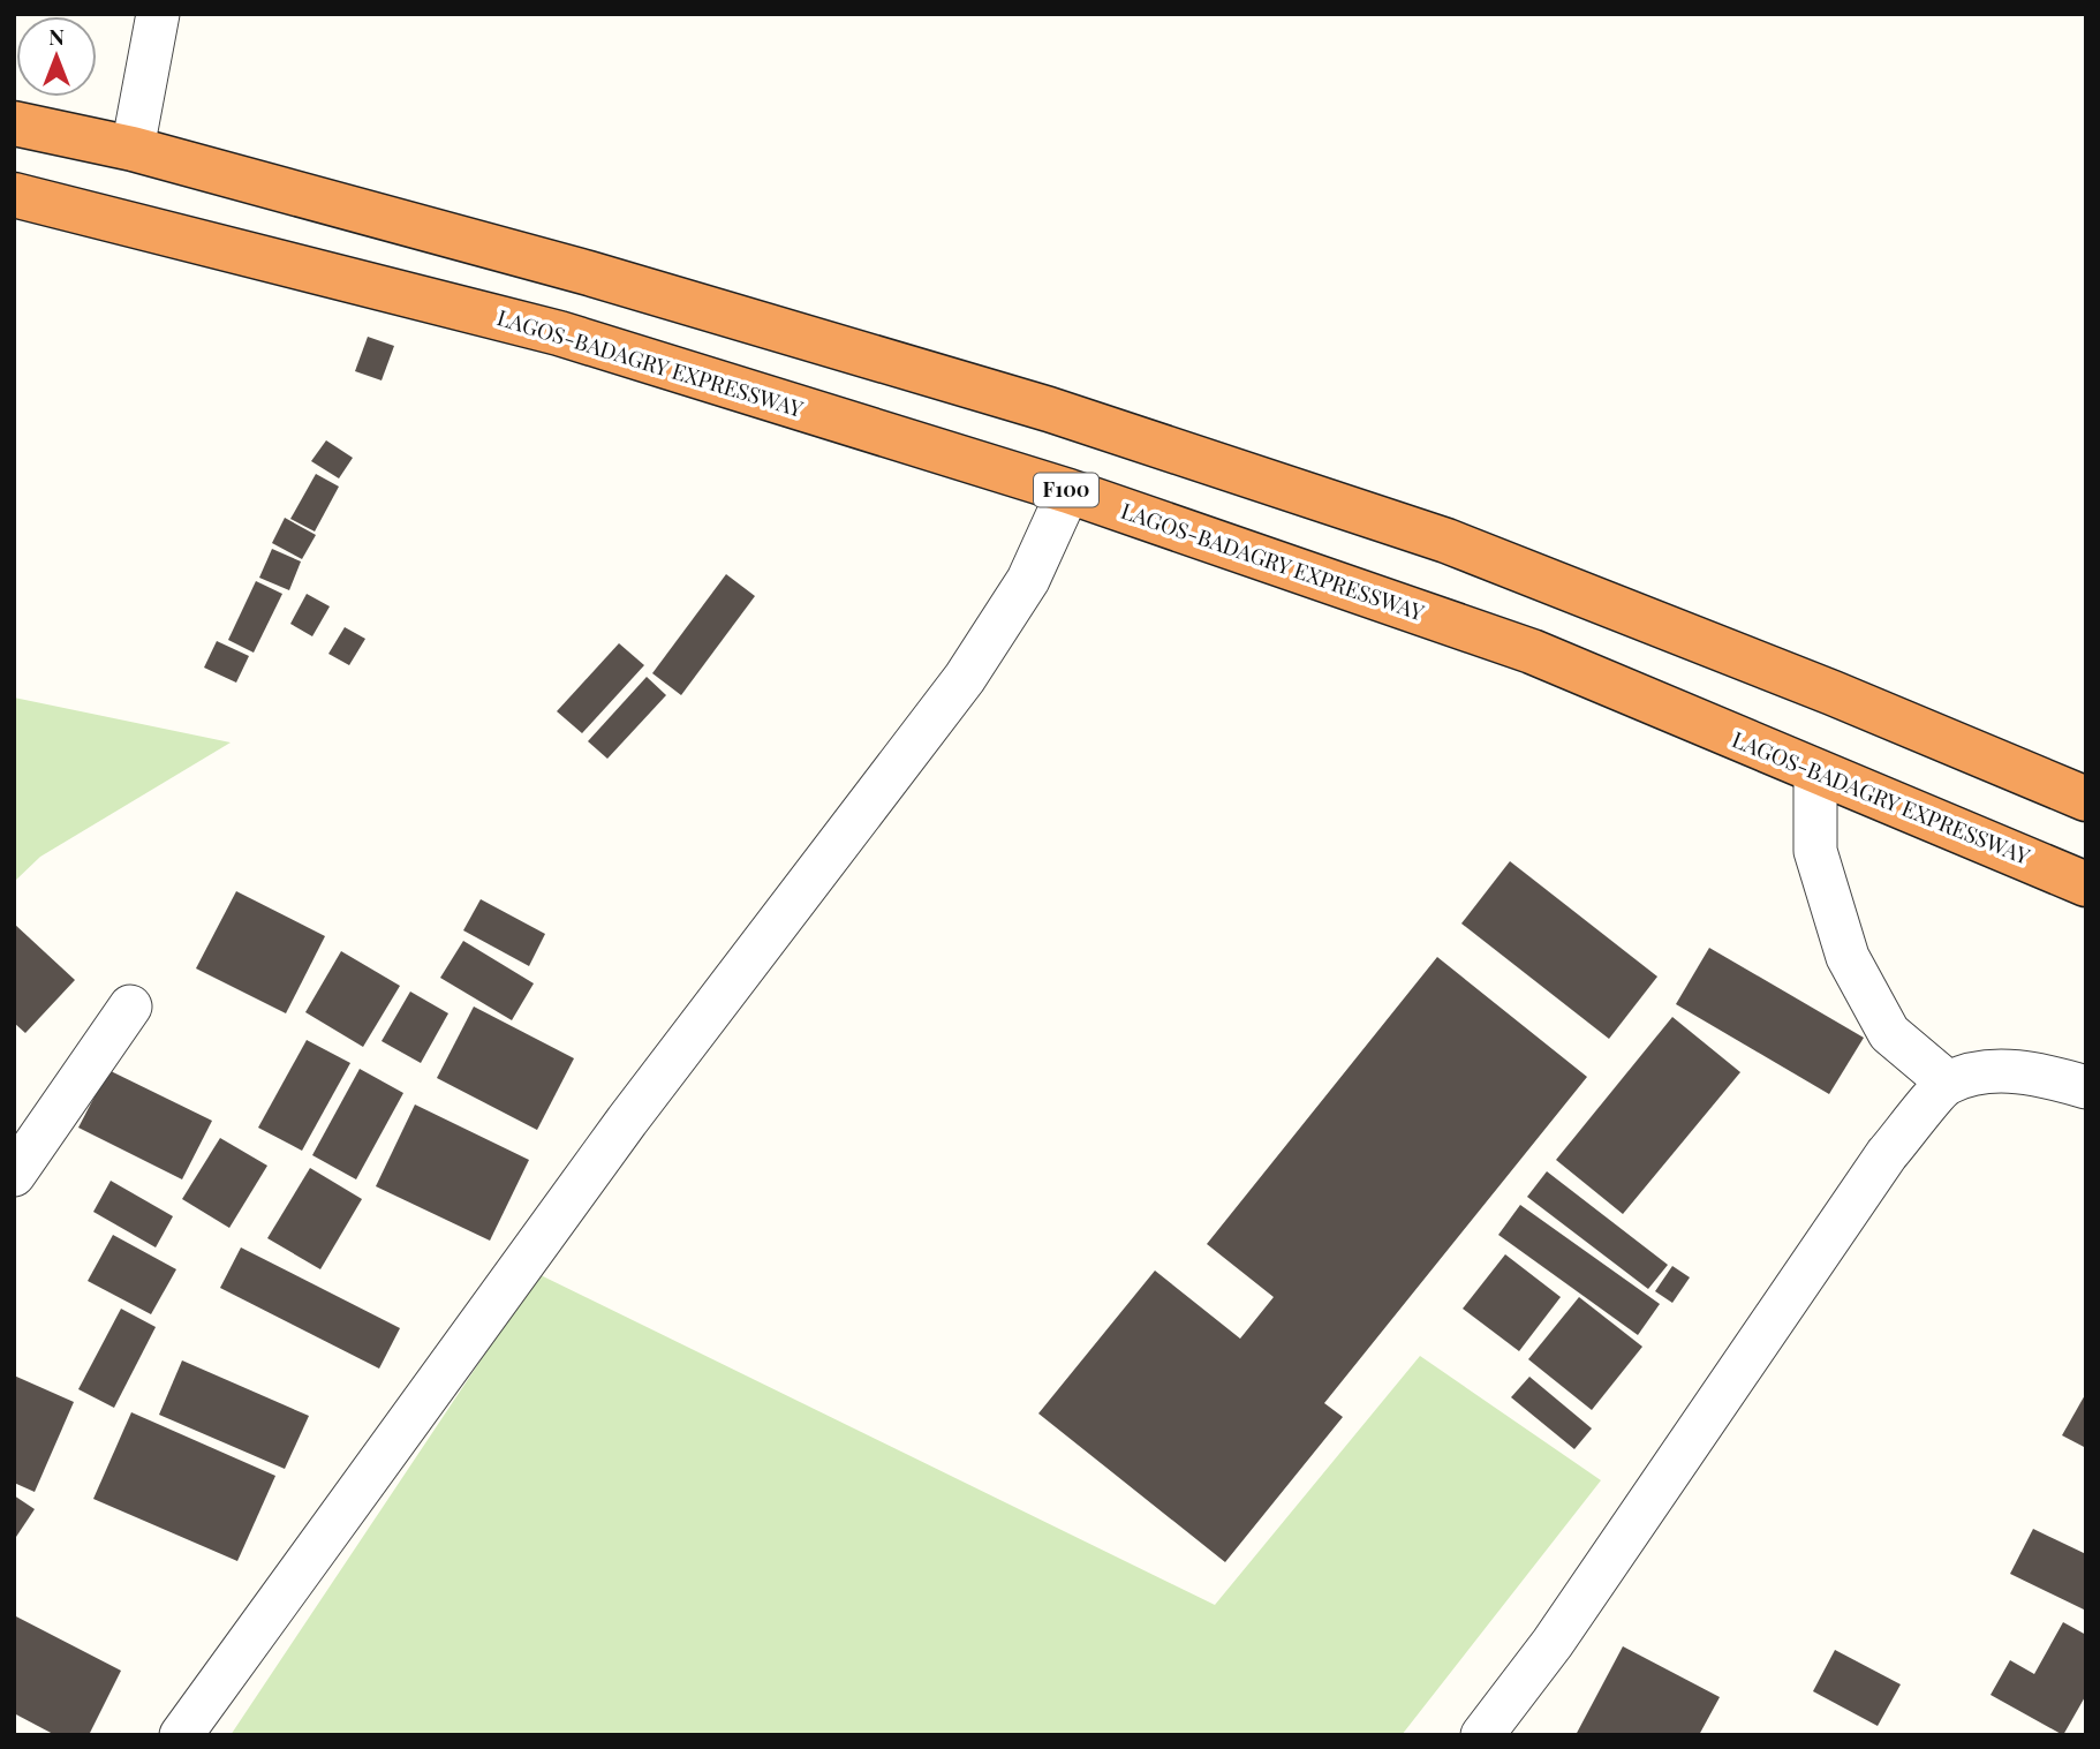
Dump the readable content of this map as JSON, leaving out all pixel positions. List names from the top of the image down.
{
  "streets": {
    "highway": ["LAGOS-BADAGRY EXPRESSWAY", "F100"]
  },
  "north": "top"
}
